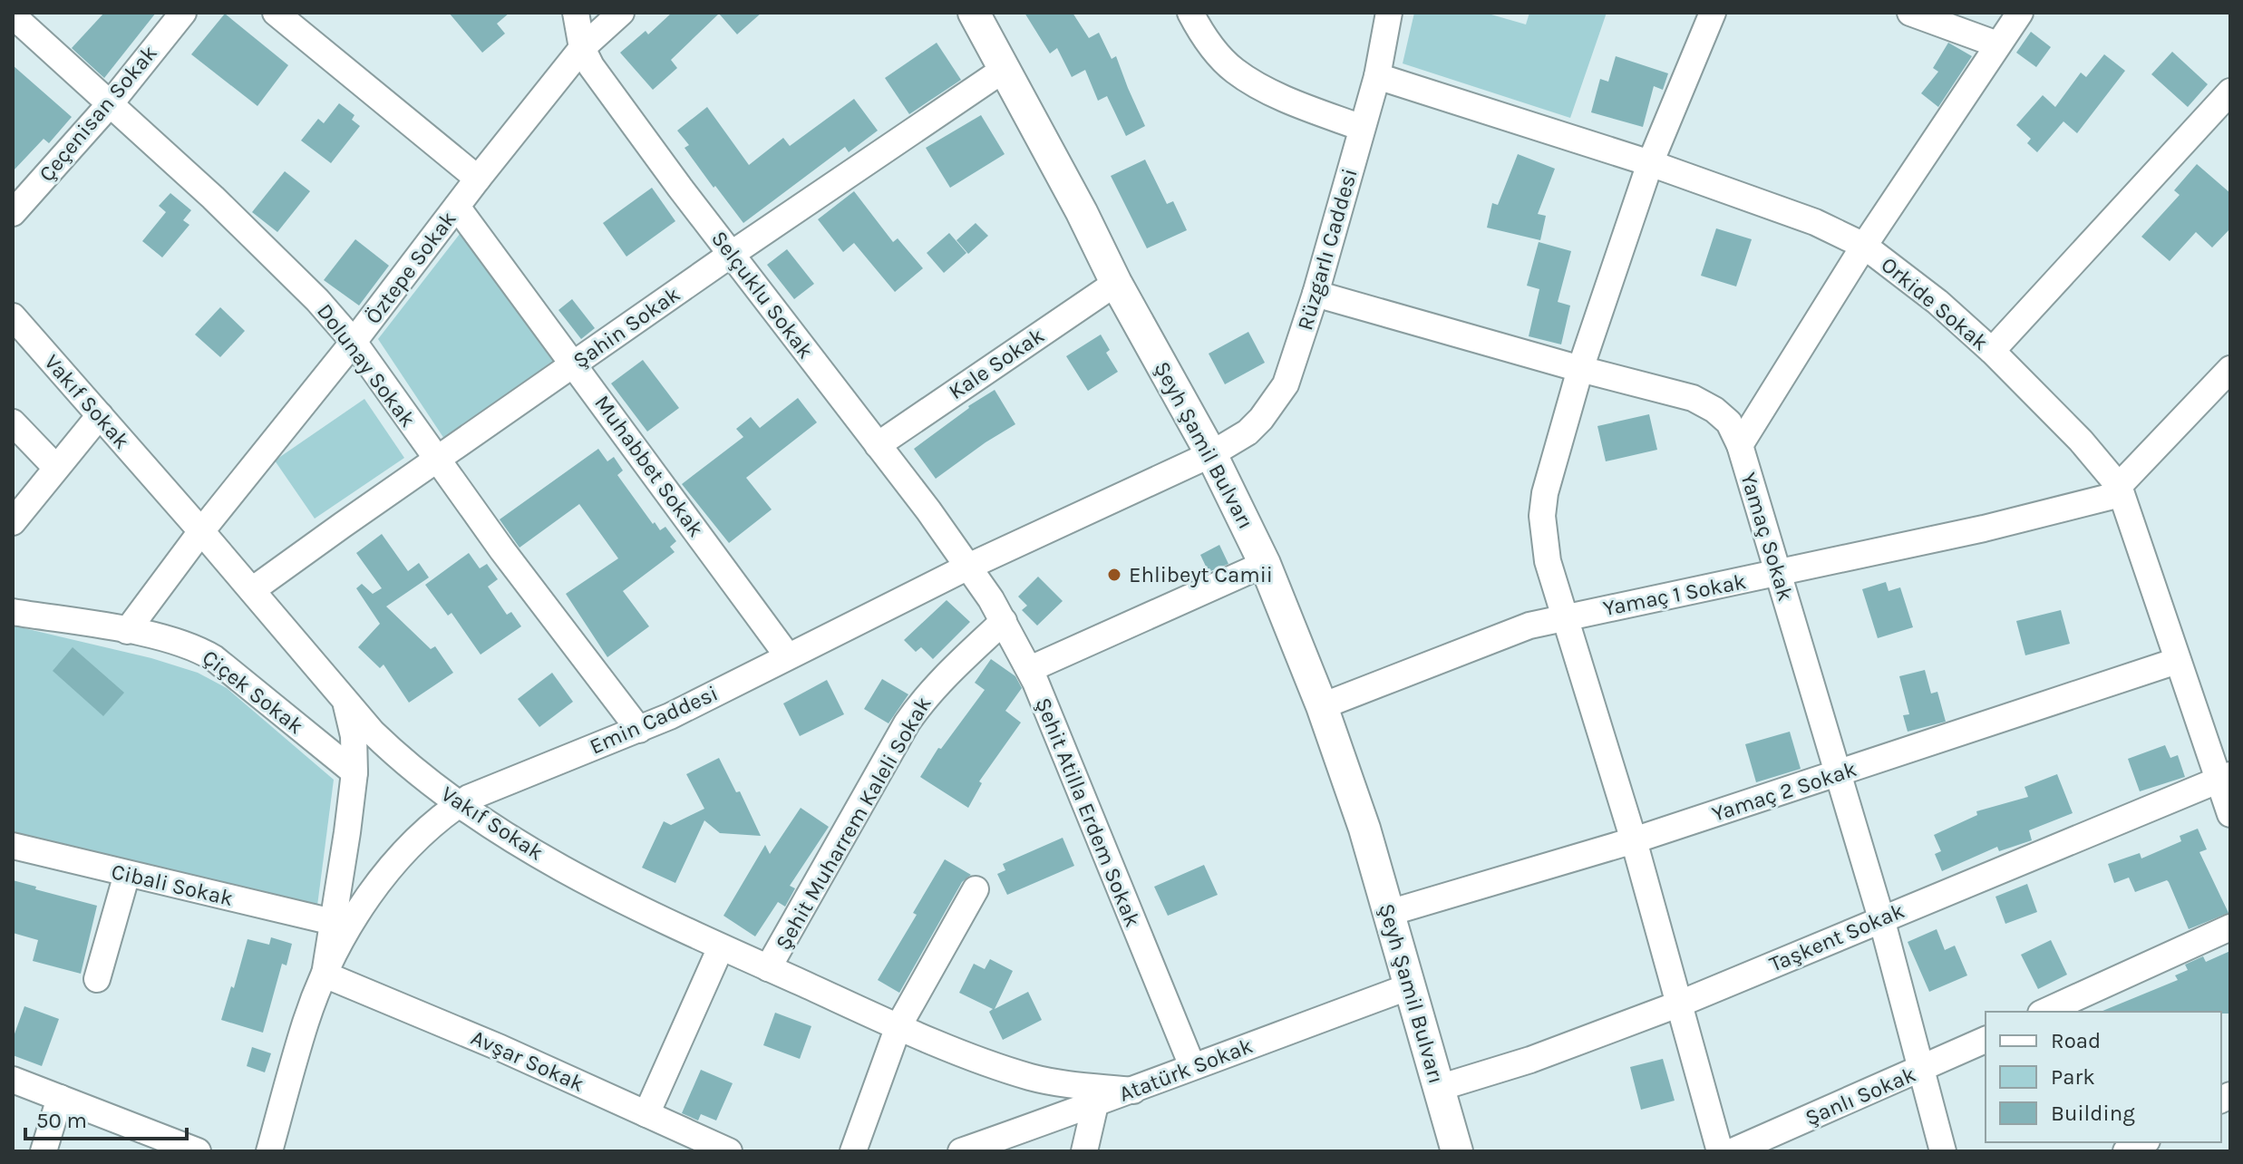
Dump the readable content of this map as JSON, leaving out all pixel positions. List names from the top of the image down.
{
  "streets": {
    "main road": ["Şeyh Şamil Bulvarı"],
    "street": [
      "Çeçenisan Sokak",
      "Rüzgarlı Caddesi",
      "Öztepe Sokak",
      "Selçuklu Sokak",
      "Orkide Sokak",
      "Şahin Sokak",
      "Kale Sokak",
      "Dolunay Sokak",
      "Vakıf Sokak",
      "Muhabbet Sokak",
      "Yamaç Sokak",
      "Yamaç 1 Sokak",
      "Çiçek Sokak",
      "Emin Caddesi",
      "Yamaç 2 Sokak",
      "Şehit Atilla Erdem Sokak",
      "Şehit Muharrem Kaleli Sokak",
      "Cibali Sokak",
      "Taşkent Sokak",
      "Avşar Sokak",
      "Atatürk Sokak",
      "Şanlı Sokak"
    ]
  },
  "crossings": [
    ["Çeçenisan Sokak", "Dolunay Sokak"],
    ["Rüzgarlı Caddesi", "Orkide Sokak"],
    ["Rüzgarlı Caddesi", "Şeyh Şamil Bulvarı"],
    ["Rüzgarlı Caddesi", "Yamaç Sokak"],
    ["Rüzgarlı Caddesi", "Emin Caddesi"],
    ["Öztepe Sokak", "Selçuklu Sokak"],
    ["Öztepe Sokak", "Dolunay Sokak"],
    ["Öztepe Sokak", "Vakıf Sokak"],
    ["Öztepe Sokak", "Muhabbet Sokak"],
    ["Öztepe Sokak", "Çiçek Sokak"],
    ["Selçuklu Sokak", "Şahin Sokak"],
    ["Selçuklu Sokak", "Kale Sokak"],
    ["Selçuklu Sokak", "Emin Caddesi"],
    ["Selçuklu Sokak", "Şehit Atilla Erdem Sokak"],
    ["Orkide Sokak", "Yamaç 1 Sokak"],
    ["Orkide Sokak", "Yamaç 2 Sokak"],
    ["Orkide Sokak", "Taşkent Sokak"],
    ["Şahin Sokak", "Dolunay Sokak"],
    ["Şahin Sokak", "Vakıf Sokak"],
    ["Şahin Sokak", "Şeyh Şamil Bulvarı"],
    ["Şahin Sokak", "Muhabbet Sokak"],
    ["Kale Sokak", "Şeyh Şamil Bulvarı"],
    ["Dolunay Sokak", "Emin Caddesi"],
    ["Vakıf Sokak", "Emin Caddesi"],
    ["Vakıf Sokak", "Şehit Muharrem Kaleli Sokak"],
    ["Vakıf Sokak", "Atatürk Sokak"],
    ["Şeyh Şamil Bulvarı", "Yamaç 1 Sokak"],
    ["Şeyh Şamil Bulvarı", "Emin Caddesi"],
    ["Şeyh Şamil Bulvarı", "Yamaç 2 Sokak"],
    ["Şeyh Şamil Bulvarı", "Taşkent Sokak"],
    ["Şeyh Şamil Bulvarı", "Atatürk Sokak"],
    ["Muhabbet Sokak", "Emin Caddesi"],
    ["Yamaç Sokak", "Yamaç 1 Sokak"],
    ["Yamaç Sokak", "Yamaç 2 Sokak"],
    ["Yamaç Sokak", "Taşkent Sokak"],
    ["Yamaç Sokak", "Şanlı Sokak"],
    ["Emin Caddesi", "Şehit Atilla Erdem Sokak"],
    ["Emin Caddesi", "Avşar Sokak"],
    ["Şehit Atilla Erdem Sokak", "Şehit Muharrem Kaleli Sokak"],
    ["Şehit Atilla Erdem Sokak", "Atatürk Sokak"]
  ],
  "places": ["Ehlibeyt Camii"],
  "legend": ["Road", "Park", "Building"],
  "scale_bar": "50 m"
}
